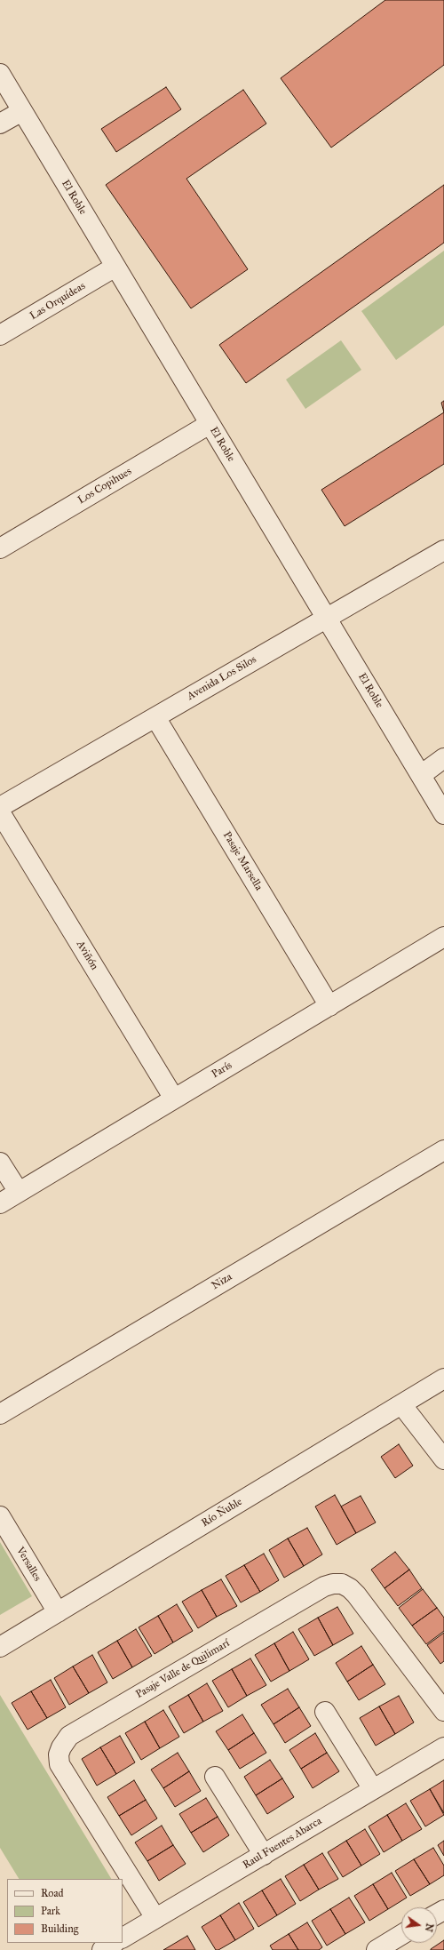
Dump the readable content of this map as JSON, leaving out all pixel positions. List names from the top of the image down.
{
  "streets": {
    "street": [
      "El Roble",
      "Las Orquídeas",
      "Los Copihues",
      "Avenida Los Silos",
      "Pasaje Marsella",
      "Aviñón",
      "París",
      "Niza",
      "Río Ñuble",
      "Versalles",
      "Pasaje Valle de Quilimarí",
      "Raul Fuentes Abarca"
    ]
  },
  "crossings": [
    ["El Roble", "Las Orquídeas"],
    ["El Roble", "Los Copihues"],
    ["El Roble", "Avenida Los Silos"],
    ["Avenida Los Silos", "Pasaje Marsella"],
    ["Pasaje Marsella", "París"],
    ["Aviñón", "París"],
    ["Río Ñuble", "Versalles"],
    ["Pasaje Valle de Quilimarí", "Raul Fuentes Abarca"]
  ],
  "legend": ["Road", "Park", "Building"],
  "north": "right"
}
